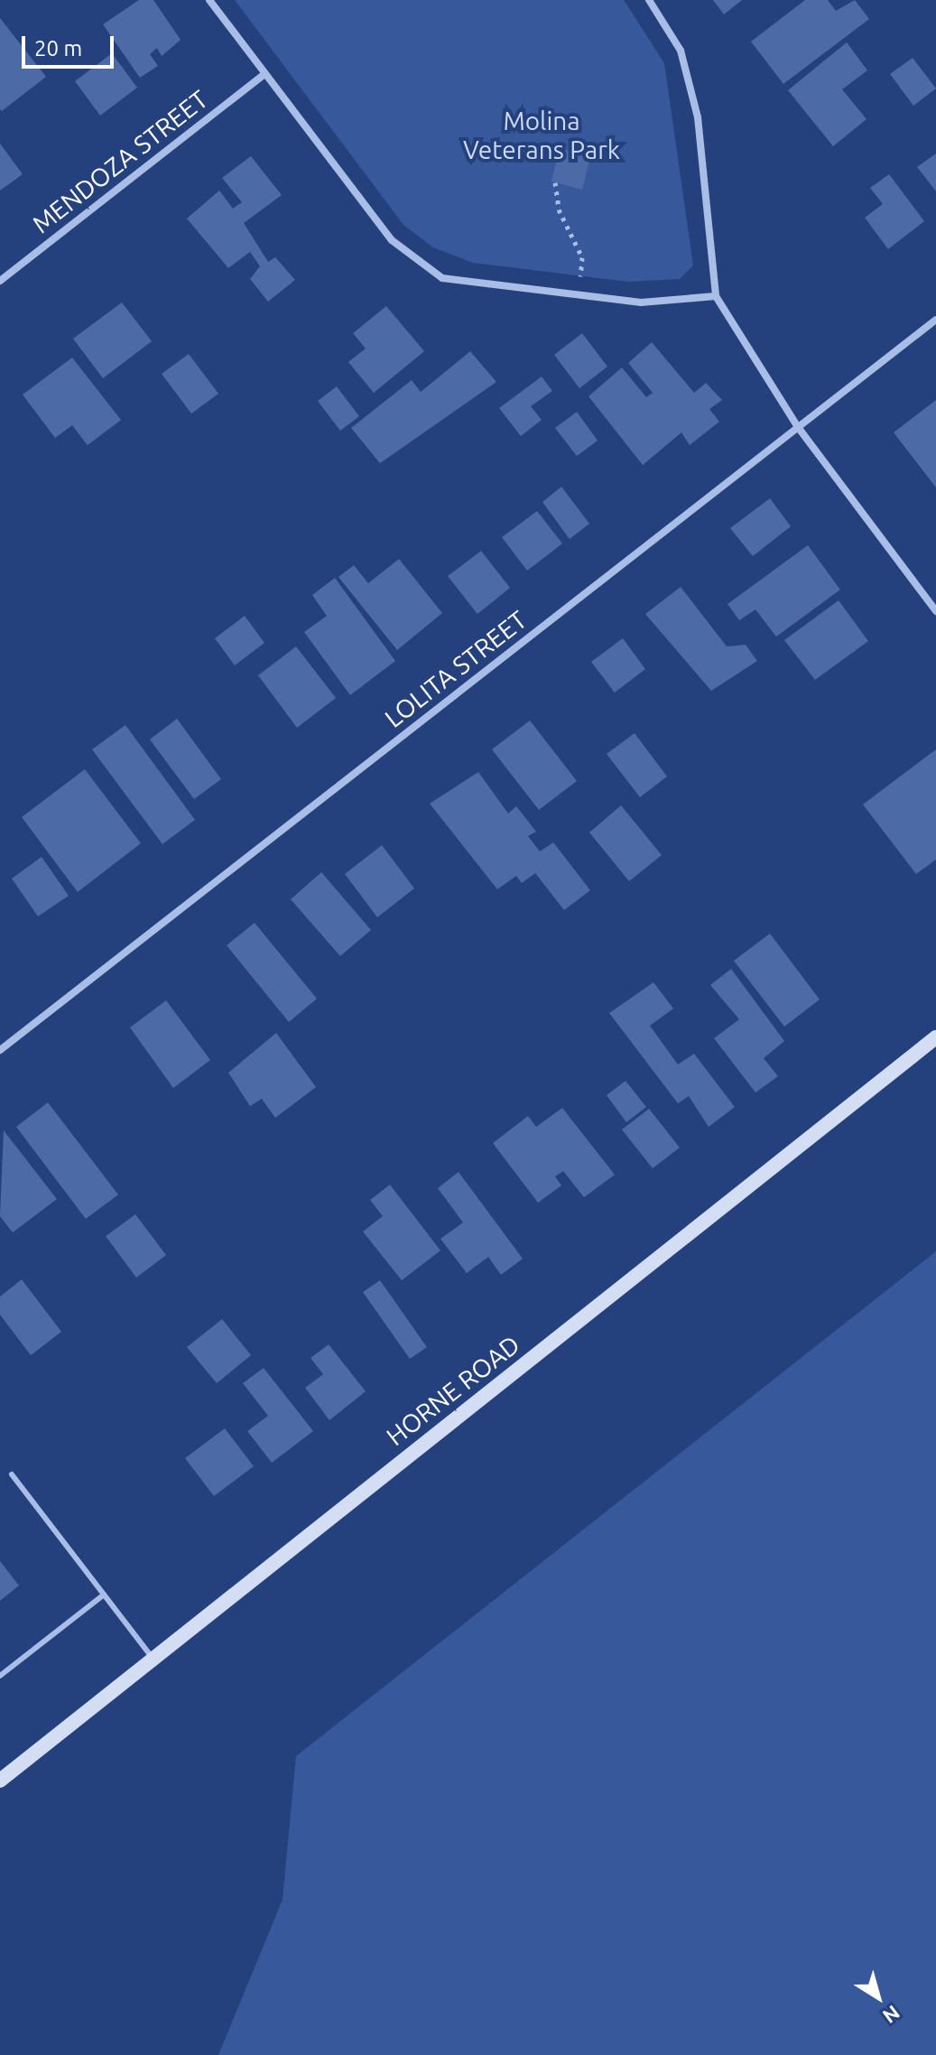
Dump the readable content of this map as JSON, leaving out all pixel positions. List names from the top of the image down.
{
  "streets": {
    "main road": ["HORNE ROAD"],
    "street": ["MENDOZA STREET", "LOLITA STREET"]
  },
  "parks": ["Molina Veterans Park"],
  "scale_bar": "20 m",
  "north": "bottom right"
}
